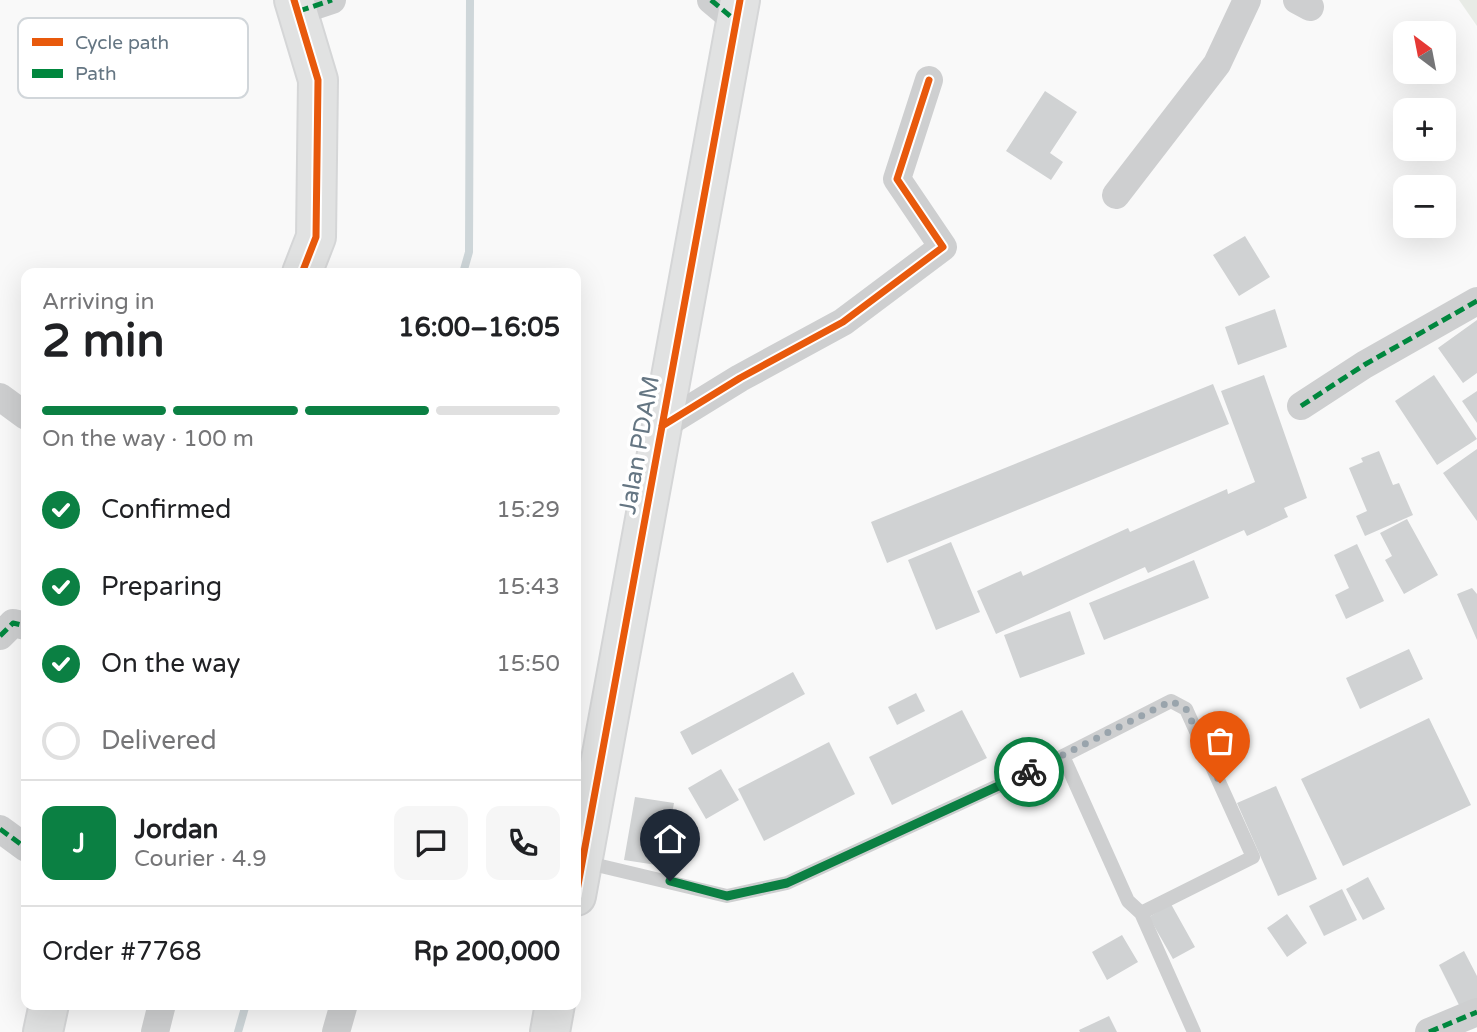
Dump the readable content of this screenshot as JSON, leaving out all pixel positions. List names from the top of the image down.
{
  "streets": {
    "street": ["Jalan PDAM"]
  },
  "legend": ["Cycle path", "Path"],
  "north": "top left",
  "page": {
    "map_buttons": ["+", "−"],
    "heading": ["2 min", "Arriving in", "16:00–16:05"],
    "panel": [
      "Jordan",
      "Courier · 4.9",
      "Order #7768",
      "Rp 200,000"
    ],
    "bar": "On the way · 100 m",
    "list": [
      ["Confirmed", "15:29"],
      ["Preparing", "15:43"],
      ["On the way", "15:50"],
      "Delivered"
    ],
    "round": "J"
  }
}
